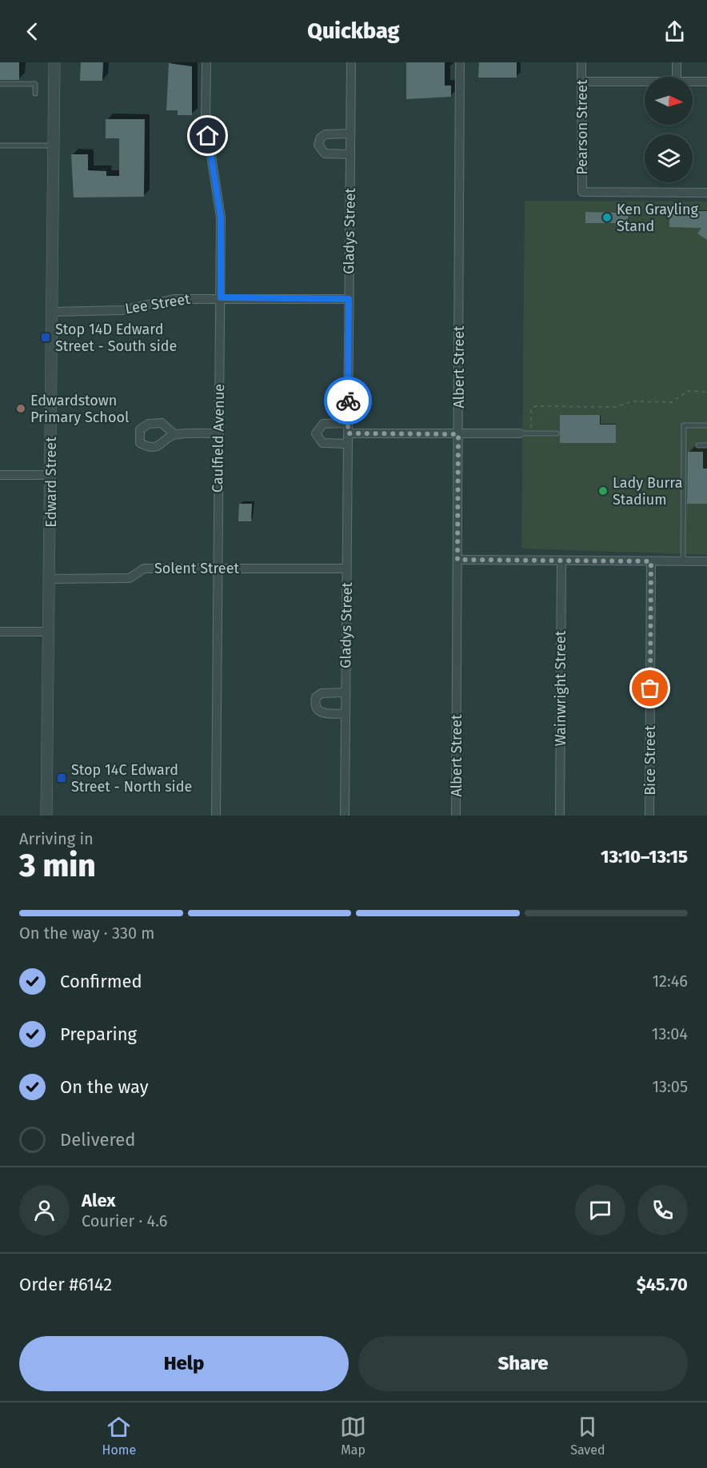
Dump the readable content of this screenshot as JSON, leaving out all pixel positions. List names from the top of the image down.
{
  "streets": {
    "street": [
      "Pearson Street",
      "Gladys Street",
      "Lee Street",
      "Albert Street",
      "Caulfield Avenue",
      "Edward Street",
      "Solent Street",
      "Wainwright Street",
      "Bice Street"
    ]
  },
  "crossings": [
    ["Gladys Street", "Lee Street"],
    ["Gladys Street", "Solent Street"],
    ["Lee Street", "Caulfield Avenue"],
    ["Lee Street", "Edward Street"],
    ["Caulfield Avenue", "Solent Street"],
    ["Edward Street", "Solent Street"]
  ],
  "places": {
    "other": ["Ken Grayling Stand", "Edwardstown Primary School", "Lady Burra Stadium"],
    "transit": ["Stop 14D Edward Street - South side", "Stop 14C Edward Street - North side"]
  },
  "north": "right",
  "page": {
    "header": "Quickbag",
    "heading": ["3 min", "Arriving in", "13:10–13:15"],
    "panel": [
      "Alex",
      "Courier · 4.6",
      "Order #6142",
      "$45.70"
    ],
    "bar": "On the way · 330 m",
    "list": [
      ["Confirmed", "12:46"],
      ["Preparing", "13:04"],
      ["On the way", "13:05"],
      "Delivered"
    ],
    "buttons": ["Help", "Share"],
    "tabs": ["Home", "Map", "Saved"]
  }
}
